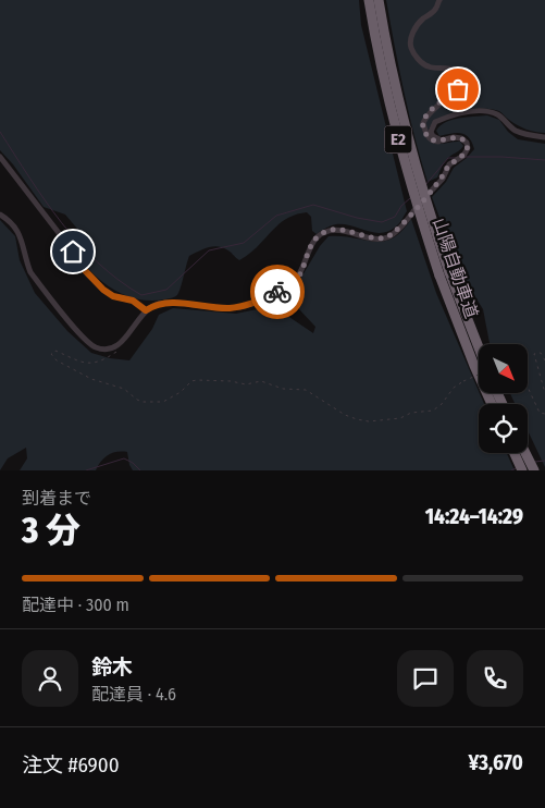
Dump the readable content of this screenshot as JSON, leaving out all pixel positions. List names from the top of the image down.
{
  "streets": {
    "highway": ["E2", "山陽自動車道"]
  },
  "north": "bottom right",
  "page": {
    "heading": ["3 分", "到着まで", "14:24–14:29"],
    "panel": [
      "鈴木",
      "配達員 · 4.6",
      "注文 #6900",
      "¥3,670"
    ],
    "bar": "配達中 · 300 m"
  }
}
